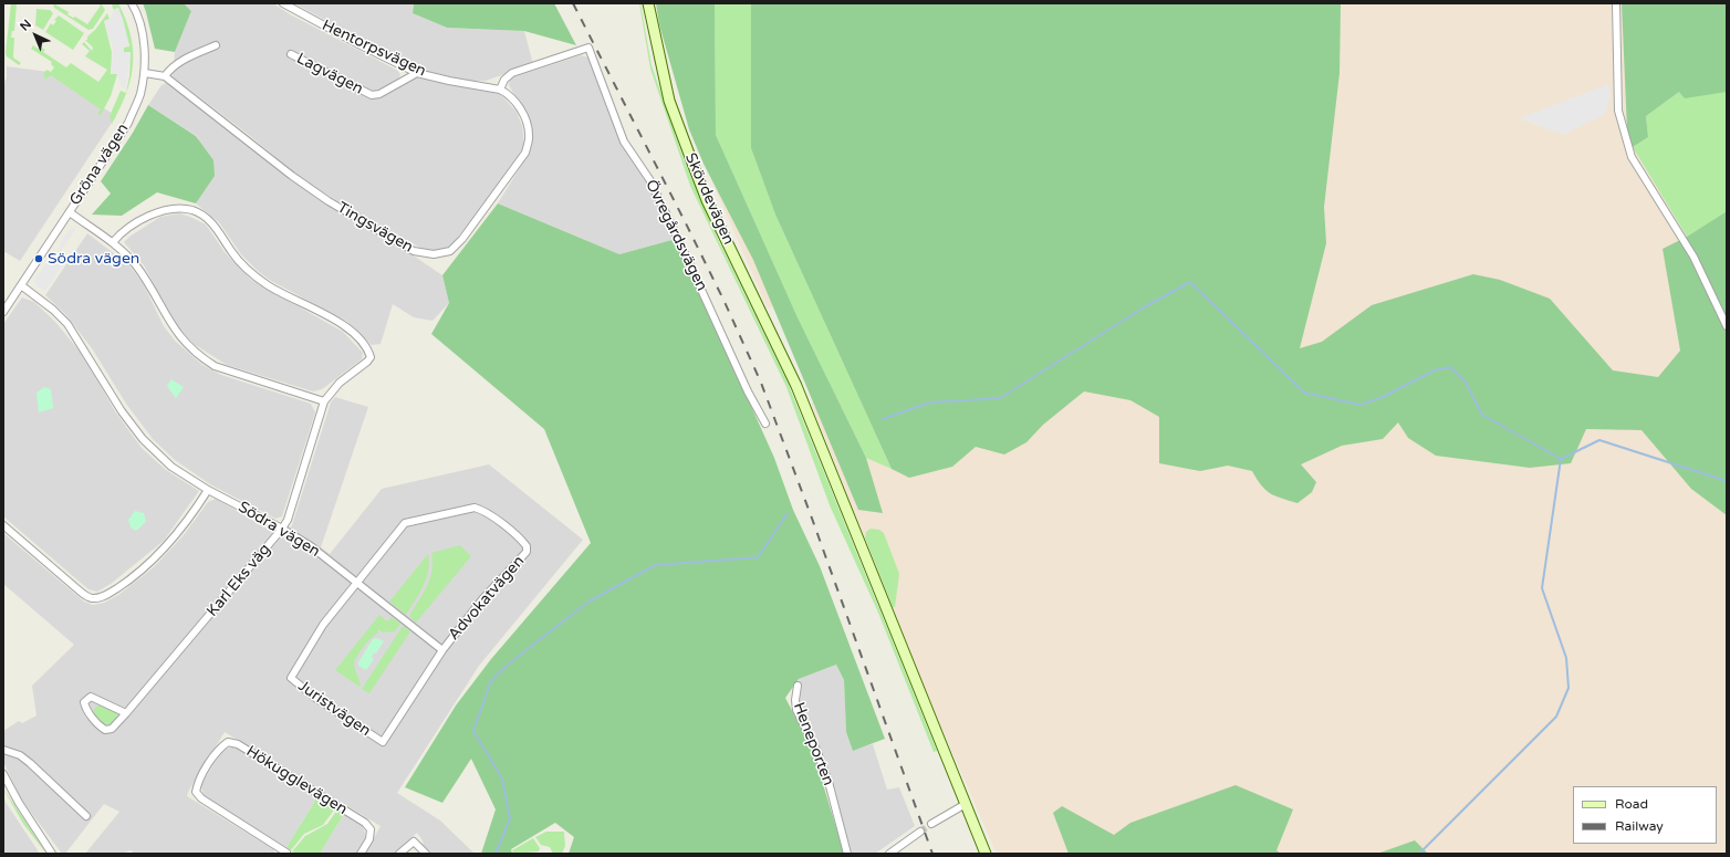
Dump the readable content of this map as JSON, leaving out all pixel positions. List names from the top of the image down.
{
  "streets": {
    "main road": ["Skövdevägen"],
    "street": [
      "Hentorpsvägen",
      "Lagvägen",
      "Gröna vägen",
      "Tingsvägen",
      "Övregårdsvägen",
      "Södra vägen",
      "Karl Eks väg",
      "Advokatvägen",
      "Juristvägen",
      "Heneporten",
      "Hökugglevägen"
    ]
  },
  "crossings": [
    ["Hentorpsvägen", "Lagvägen"],
    ["Hentorpsvägen", "Tingsvägen"],
    ["Hentorpsvägen", "Övregårdsvägen"],
    ["Gröna vägen", "Tingsvägen"],
    ["Gröna vägen", "Södra vägen"],
    ["Tingsvägen", "Övregårdsvägen"],
    ["Södra vägen", "Karl Eks väg"],
    ["Södra vägen", "Advokatvägen"],
    ["Södra vägen", "Juristvägen"],
    ["Advokatvägen", "Juristvägen"]
  ],
  "places": ["Södra vägen"],
  "legend": ["Road", "Railway"],
  "north": "top left"
}
